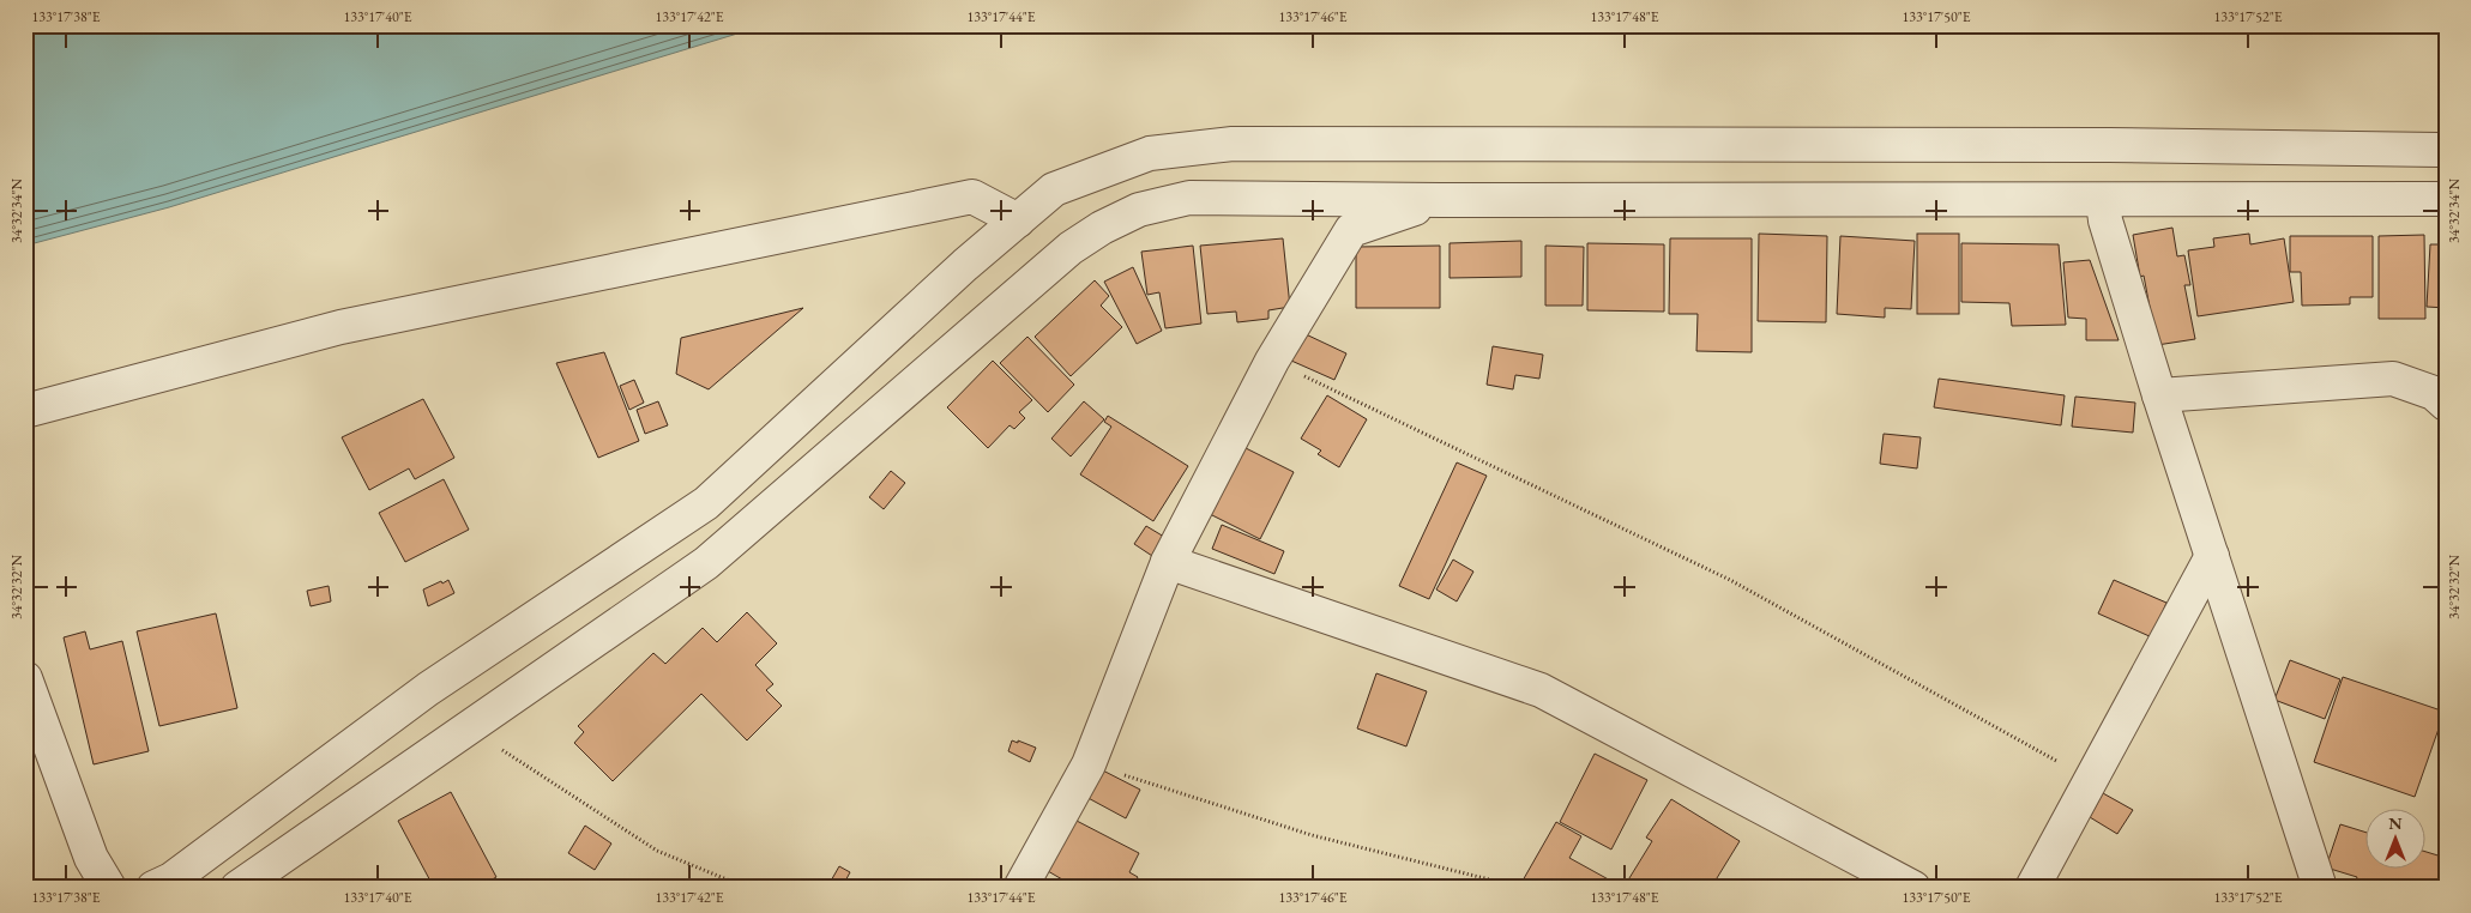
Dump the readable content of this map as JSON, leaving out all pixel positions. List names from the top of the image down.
{
  "north": "top",
  "coordinates": [
    "133°17'38\"E",
    "133°17'40\"E",
    "133°17'42\"E",
    "133°17'44\"E",
    "133°17'46\"E",
    "133°17'48\"E",
    "133°17'50\"E",
    "133°17'52\"E",
    "34°32'34\"N",
    "34°32'32\"N"
  ]
}
